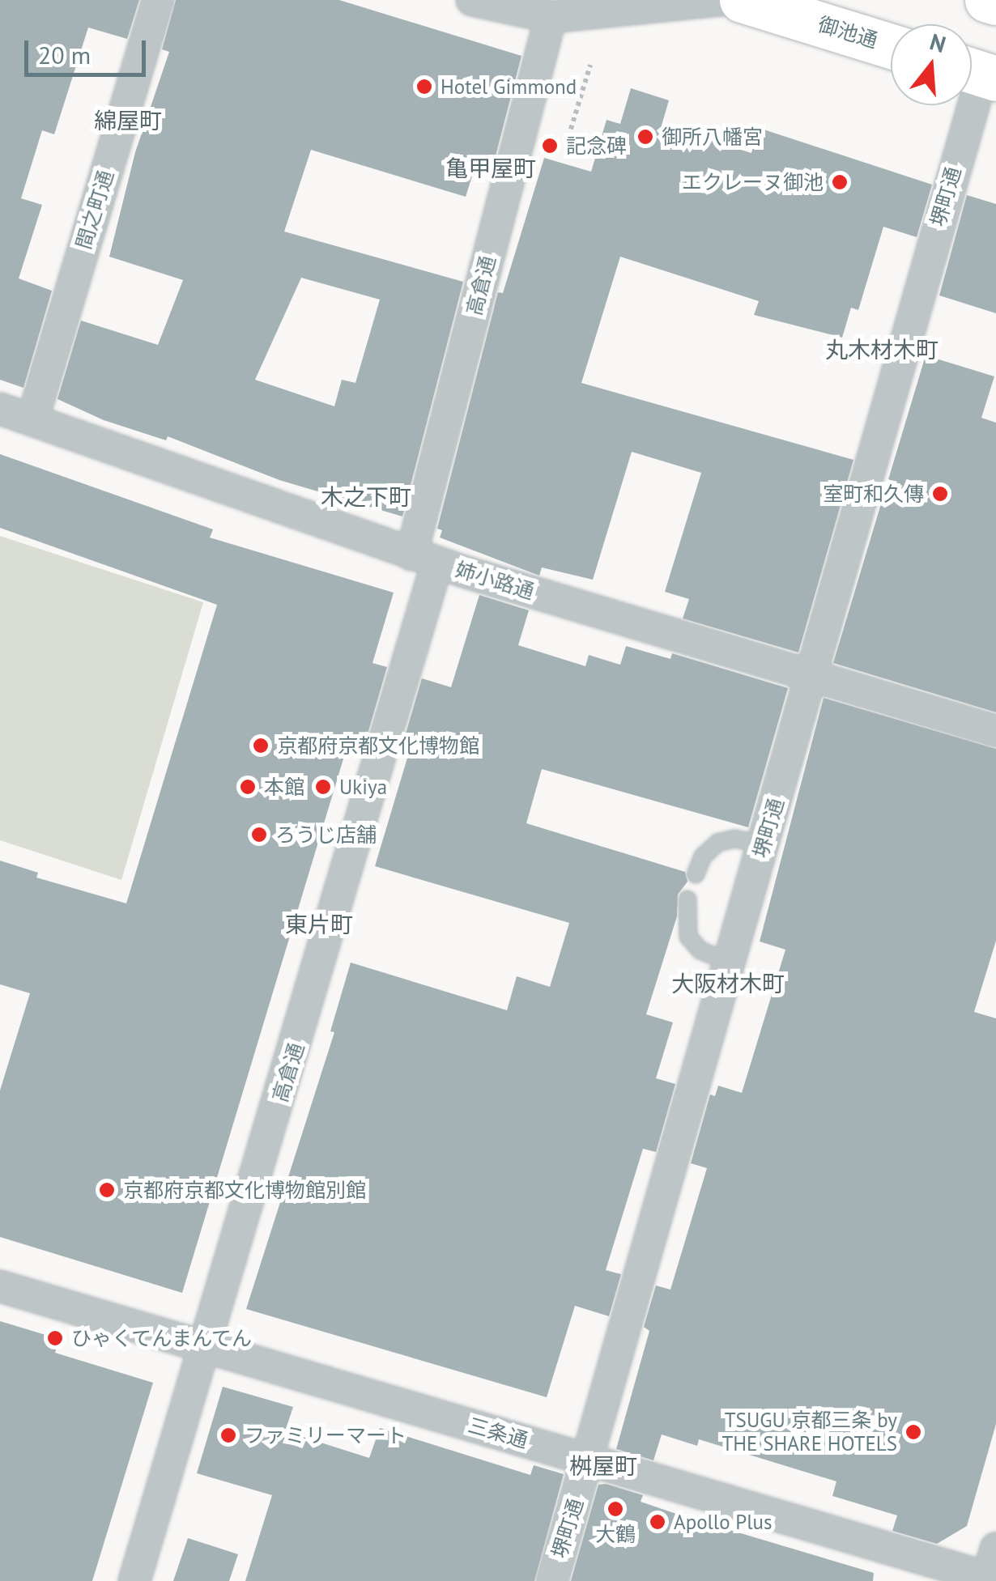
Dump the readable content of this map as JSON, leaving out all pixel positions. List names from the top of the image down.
{
  "streets": {
    "main road": ["御池通"],
    "street": [
      "堺町通",
      "間之町通",
      "高倉通",
      "姉小路通",
      "三条通"
    ]
  },
  "crossings": [
    ["堺町通", "姉小路通"],
    ["堺町通", "三条通"],
    ["間之町通", "姉小路通"],
    ["高倉通", "姉小路通"],
    ["高倉通", "三条通"]
  ],
  "districts": [
    "綿屋町",
    "亀甲屋町",
    "丸木材木町",
    "木之下町",
    "東片町",
    "大阪材木町",
    "桝屋町"
  ],
  "places": [
    "Hotel Gimmond",
    "御所八幡宮",
    "記念碑",
    "エクレーヌ御池",
    "室町和久傳",
    "京都府京都文化博物館",
    "本館",
    "Ukiya",
    "ろうじ店舗",
    "京都府京都文化博物館別館",
    "ひゃくてんまんてん",
    "TSUGU 京都三条 by THE SHARE HOTELS",
    "ファミリーマート",
    "大鶴",
    "Apollo Plus"
  ],
  "scale_bar": "20 m",
  "north": "top"
}
